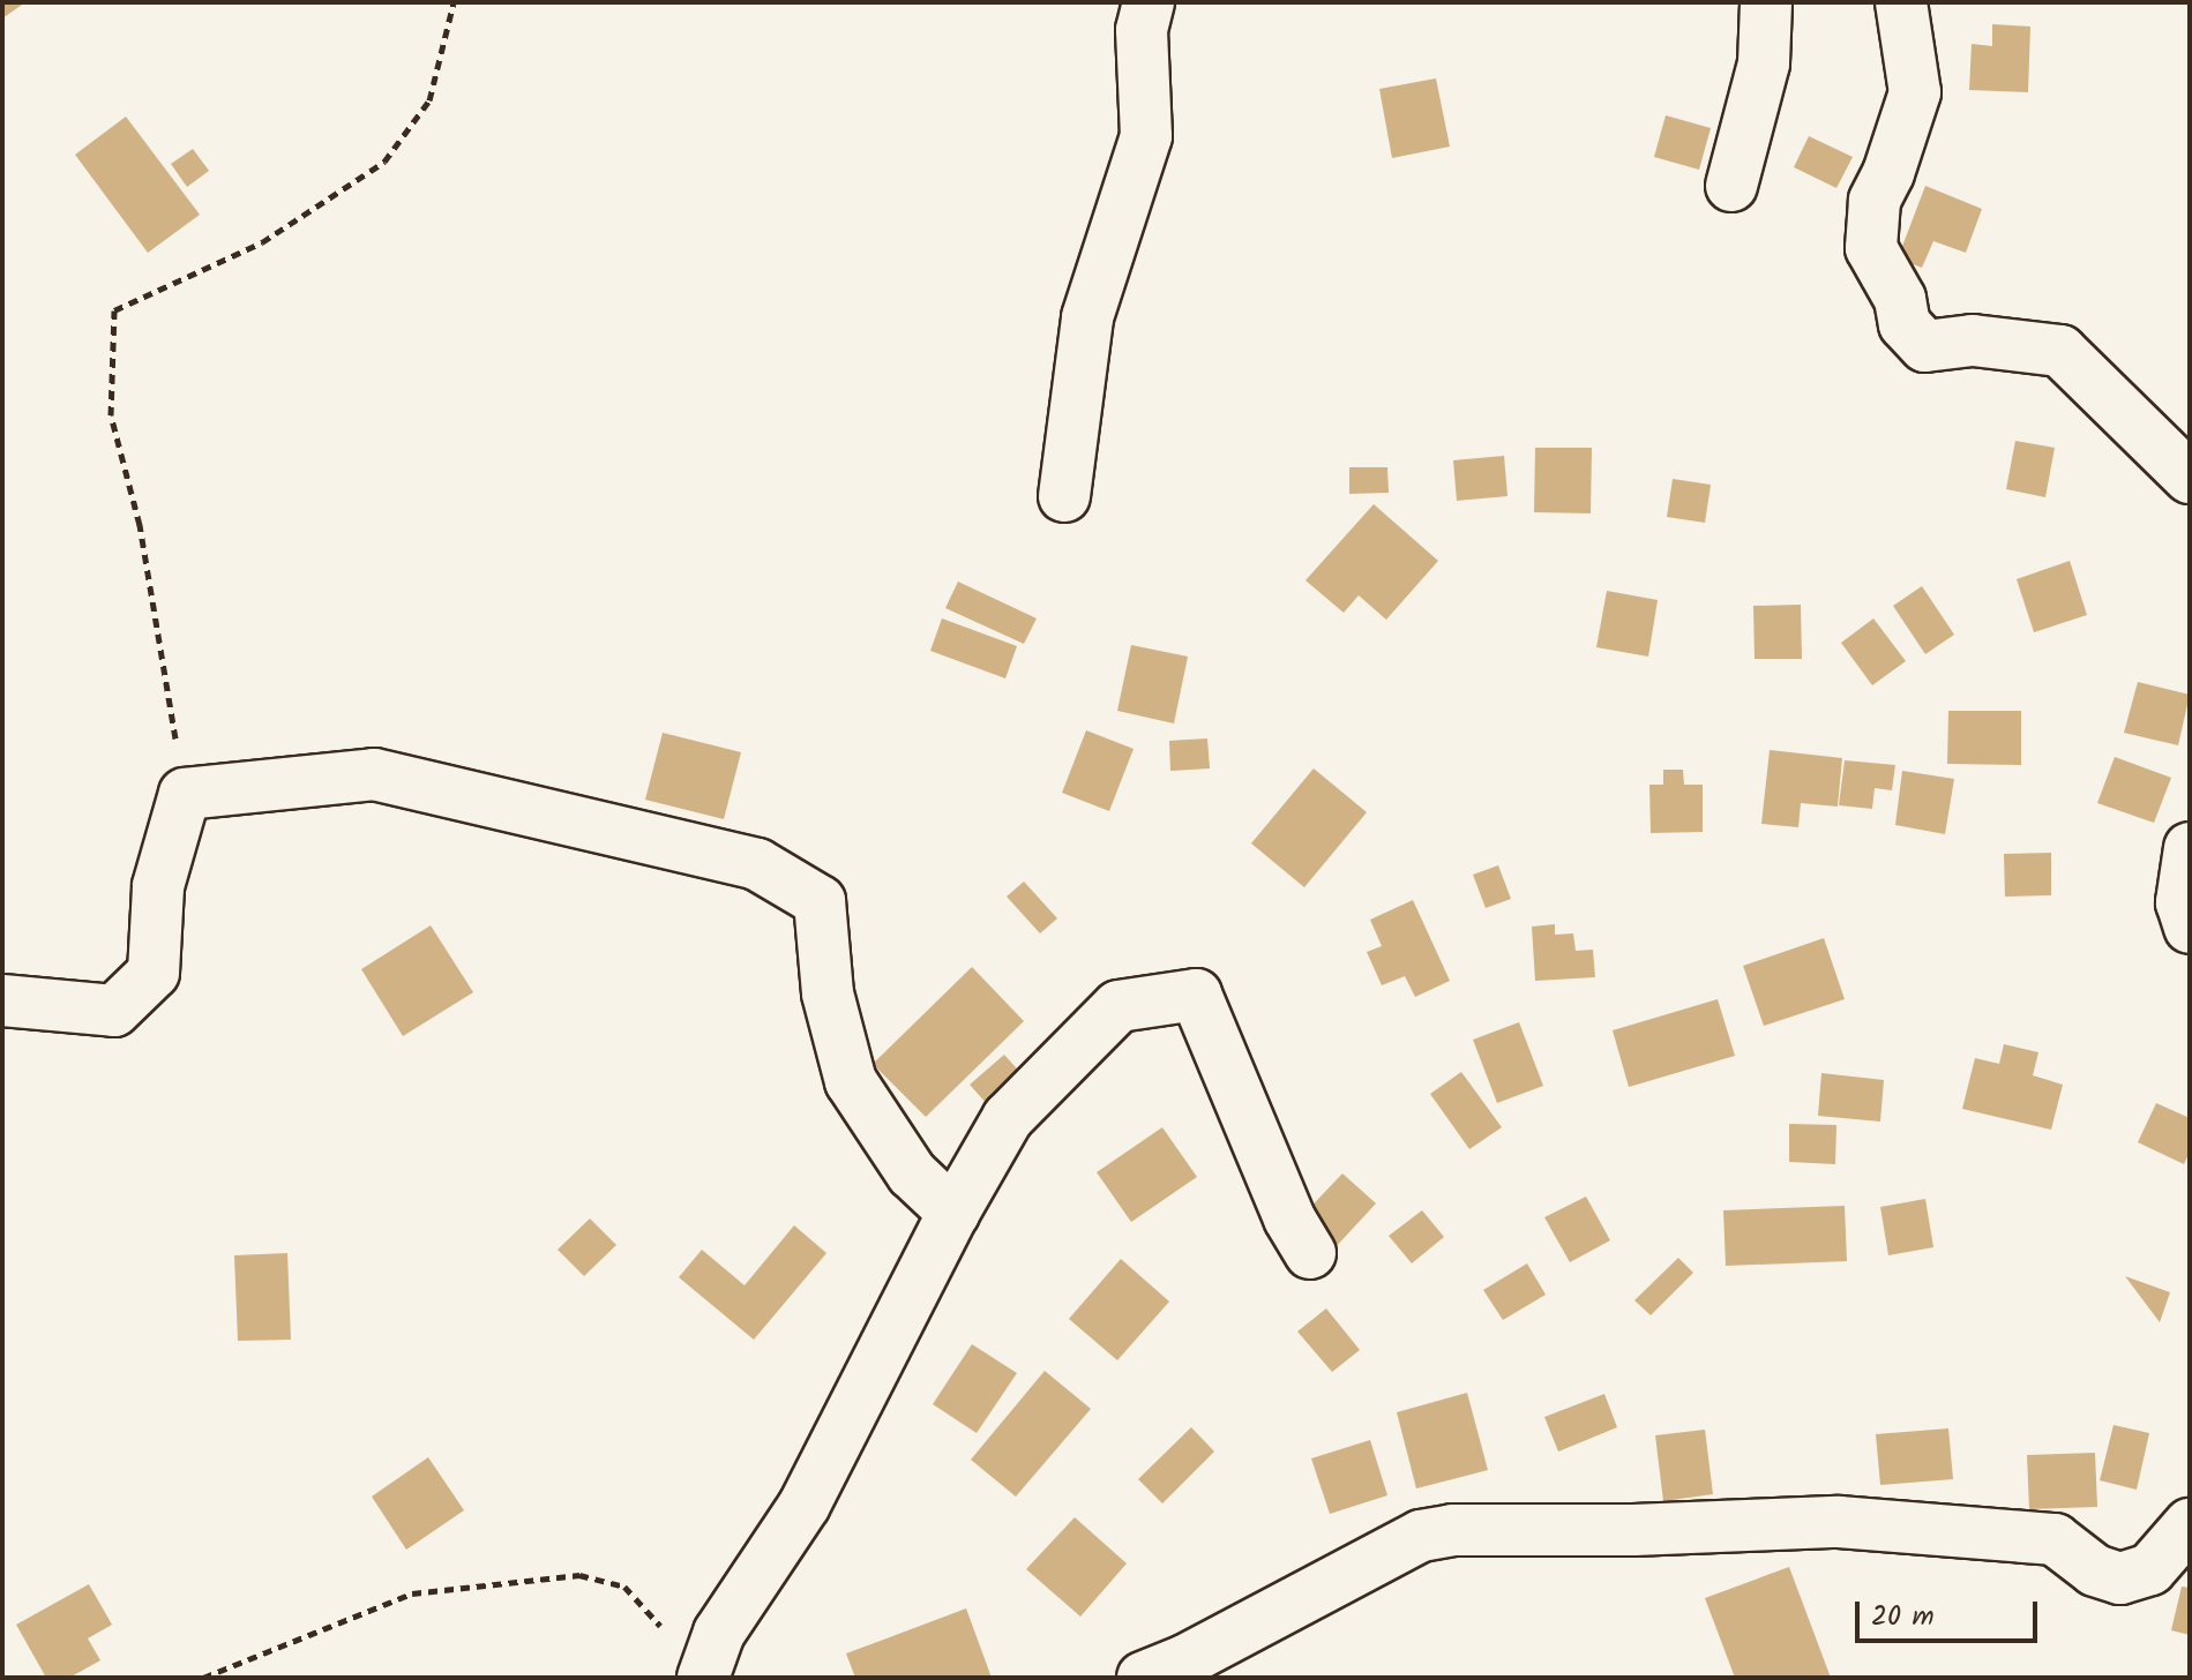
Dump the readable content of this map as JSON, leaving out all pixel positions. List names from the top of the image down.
{
  "scale_bar": "20 m"
}
